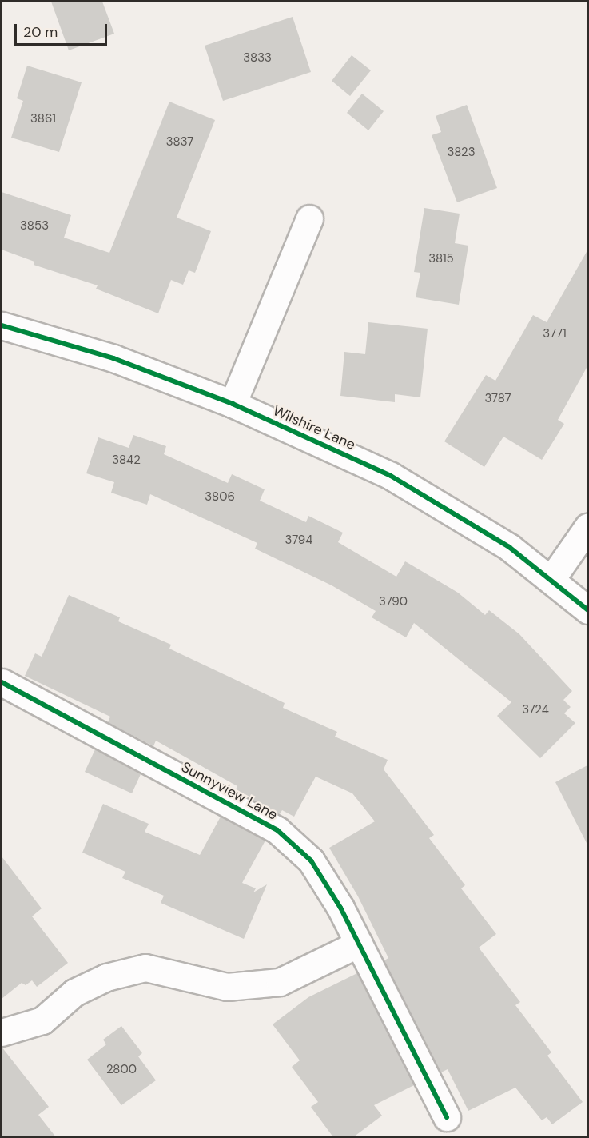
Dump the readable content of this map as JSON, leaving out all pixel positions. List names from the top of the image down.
{
  "streets": {
    "street": ["Wilshire Lane", "Sunnyview Lane"]
  },
  "house_numbers": [
    "3833",
    "3861",
    "3837",
    "3823",
    "3853",
    "3815",
    "3771",
    "3787",
    "3842",
    "3806",
    "3794",
    "3790",
    "3724",
    "2800"
  ],
  "scale_bar": "20 m"
}
